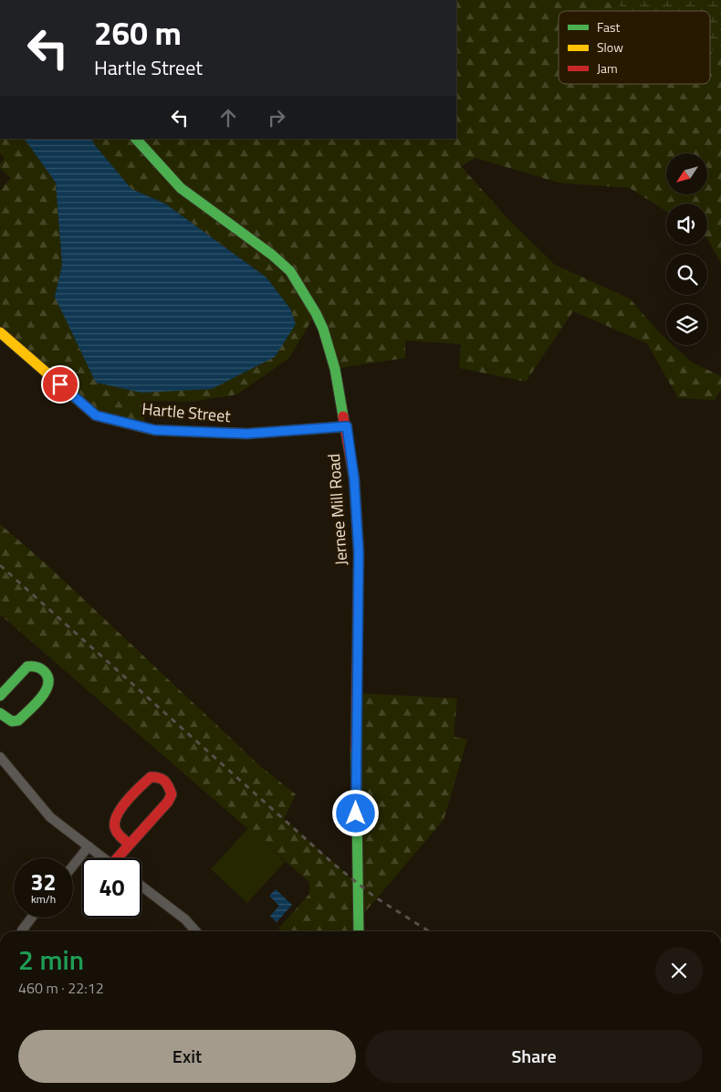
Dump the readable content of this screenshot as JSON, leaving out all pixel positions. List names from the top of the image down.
{
  "streets": {
    "street": ["Hartle Street", "Jernee Mill Road"]
  },
  "crossings": [
    ["Hartle Street", "Jernee Mill Road"]
  ],
  "legend": ["Fast", "Slow", "Jam"],
  "north": "bottom left",
  "page": {
    "turn": ["260 m", "Hartle Street"],
    "speed": "32 km/h",
    "limit": "40",
    "heading": ["2 min", "460 m · 22:12"],
    "buttons": ["Exit", "Share"]
  }
}
